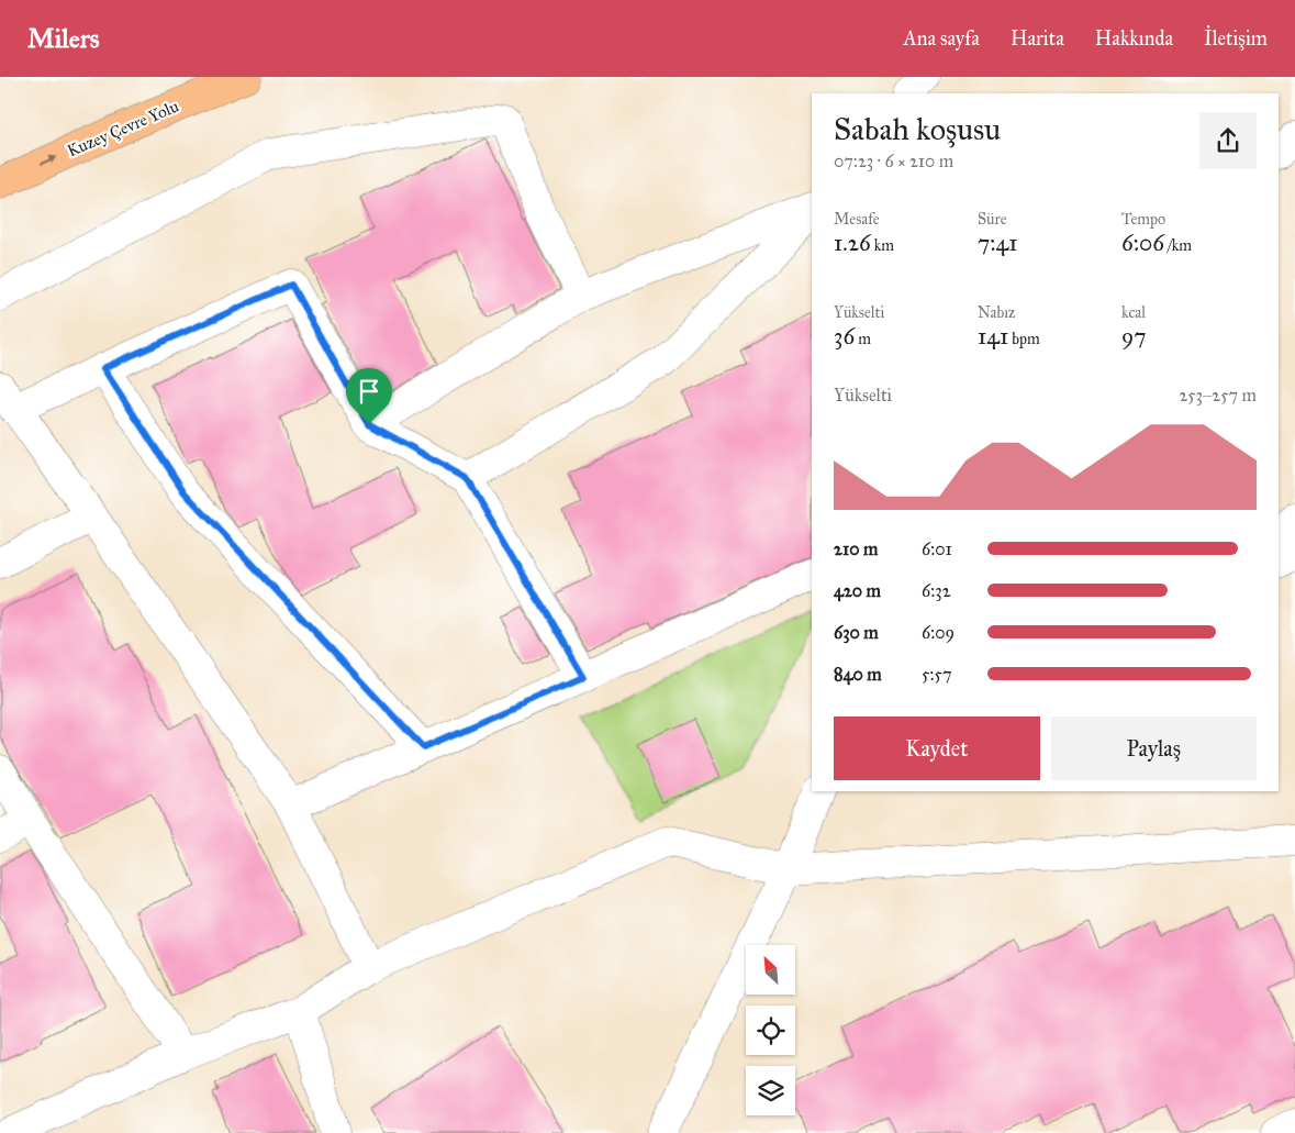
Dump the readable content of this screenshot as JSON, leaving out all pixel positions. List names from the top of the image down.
{
  "streets": {
    "main road": ["Kuzey Çevre Yolu"]
  },
  "one_way": ["Kuzey Çevre Yolu"],
  "north": "top left",
  "page": {
    "header": "Milers",
    "nav": [
      "Ana sayfa",
      "Harita",
      "Hakkında",
      "İletişim"
    ],
    "heading": ["Sabah koşusu", "07:23 · 6 × 210 m"],
    "stats": [
      ["Mesafe", "1.26 km"],
      ["Süre", "7:41"],
      ["Tempo", "6:06 /km"],
      ["Yükselti", "36 m"],
      ["Nabız", "141 bpm"],
      ["kcal", "97"]
    ],
    "chart": ["Yükselti", "253–257 m"],
    "list": [
      {
        "name": "210 m",
        "note": "6:01"
      },
      {
        "name": "420 m",
        "note": "6:32"
      },
      {
        "name": "630 m",
        "note": "6:09"
      },
      {
        "name": "840 m",
        "note": "5:57"
      }
    ],
    "buttons": ["Kaydet", "Paylaş"]
  }
}
